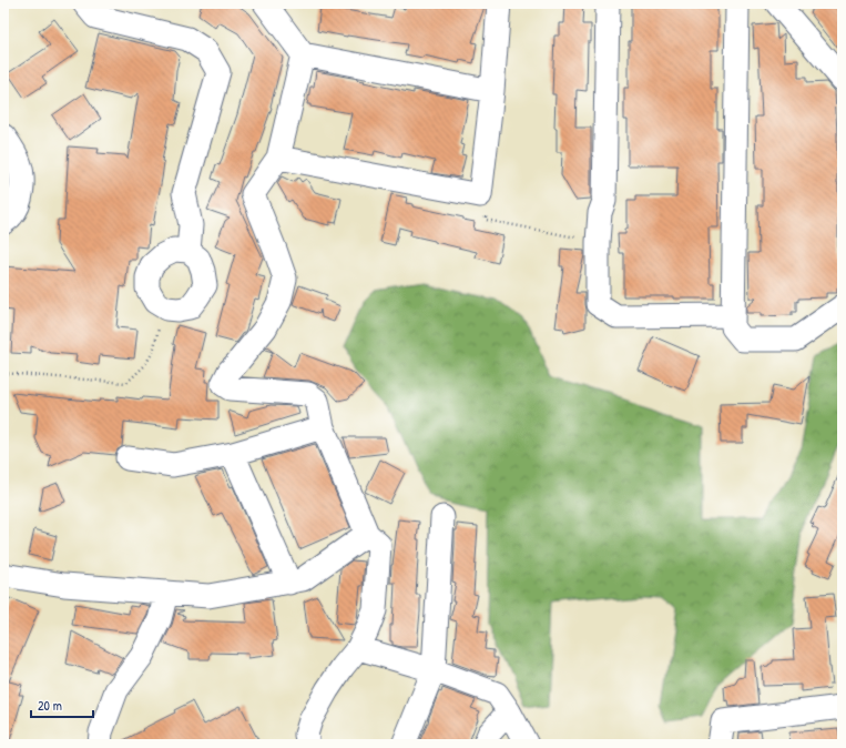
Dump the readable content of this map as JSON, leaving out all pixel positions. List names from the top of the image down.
{
  "scale_bar": "20 m"
}
